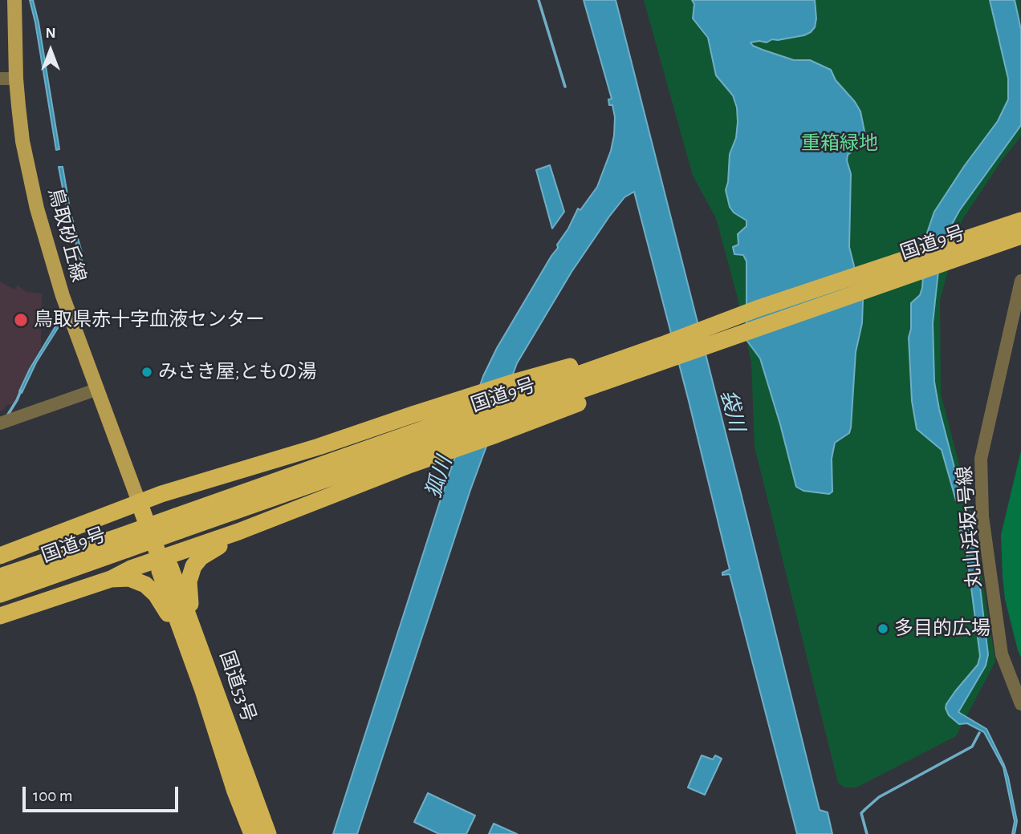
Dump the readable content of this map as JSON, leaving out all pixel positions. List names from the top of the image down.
{
  "streets": {
    "highway": ["国道9号", "国道53号"],
    "main road": ["鳥取砂丘線"],
    "street": ["丸山浜坂1号線"]
  },
  "crossings": [
    ["鳥取砂丘線", "国道53号"]
  ],
  "water": ["袋川", "狐川"],
  "parks": ["重箱緑地"],
  "places": ["鳥取県赤十字血液センター", "みさき屋;ともの湯", "多目的広場"],
  "scale_bar": "100 m",
  "north": "top"
}
